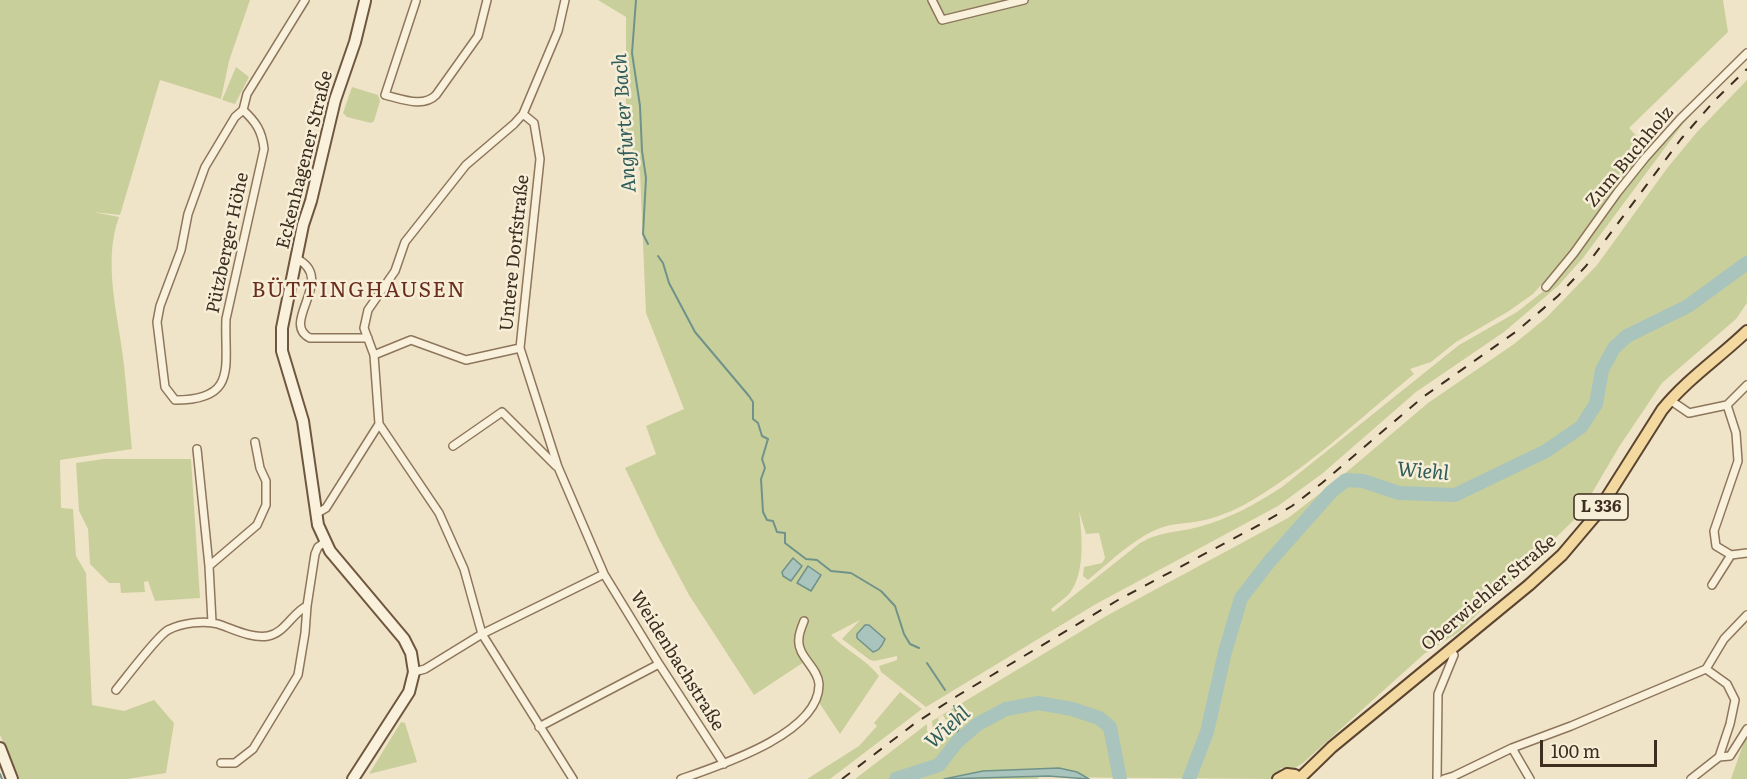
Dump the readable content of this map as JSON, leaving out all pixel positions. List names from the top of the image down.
{
  "streets": {
    "main road": ["Eckenhagener Straße", "L 336", "Oberwiehler Straße"],
    "street": [
      "Zum Buchholz",
      "Pützberger Höhe",
      "Untere Dorfstraße",
      "Weidenbachstraße"
    ]
  },
  "crossings": [
    ["Untere Dorfstraße", "Weidenbachstraße"]
  ],
  "districts": ["BÜTTINGHAUSEN"],
  "water": ["Angfurter Bach", "Wiehl"],
  "scale_bar": "100 m"
}
